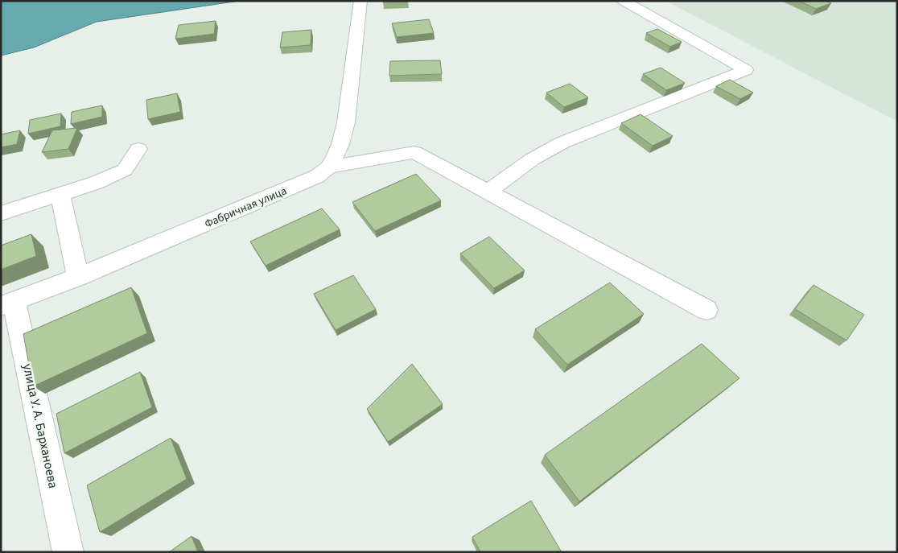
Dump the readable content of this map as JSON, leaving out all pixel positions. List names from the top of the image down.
{
  "streets": {
    "street": ["Фабричная улица", "улица У. А. Барханоева"]
  },
  "crossings": [
    ["Фабричная улица", "улица У. А. Барханоева"]
  ]
}
